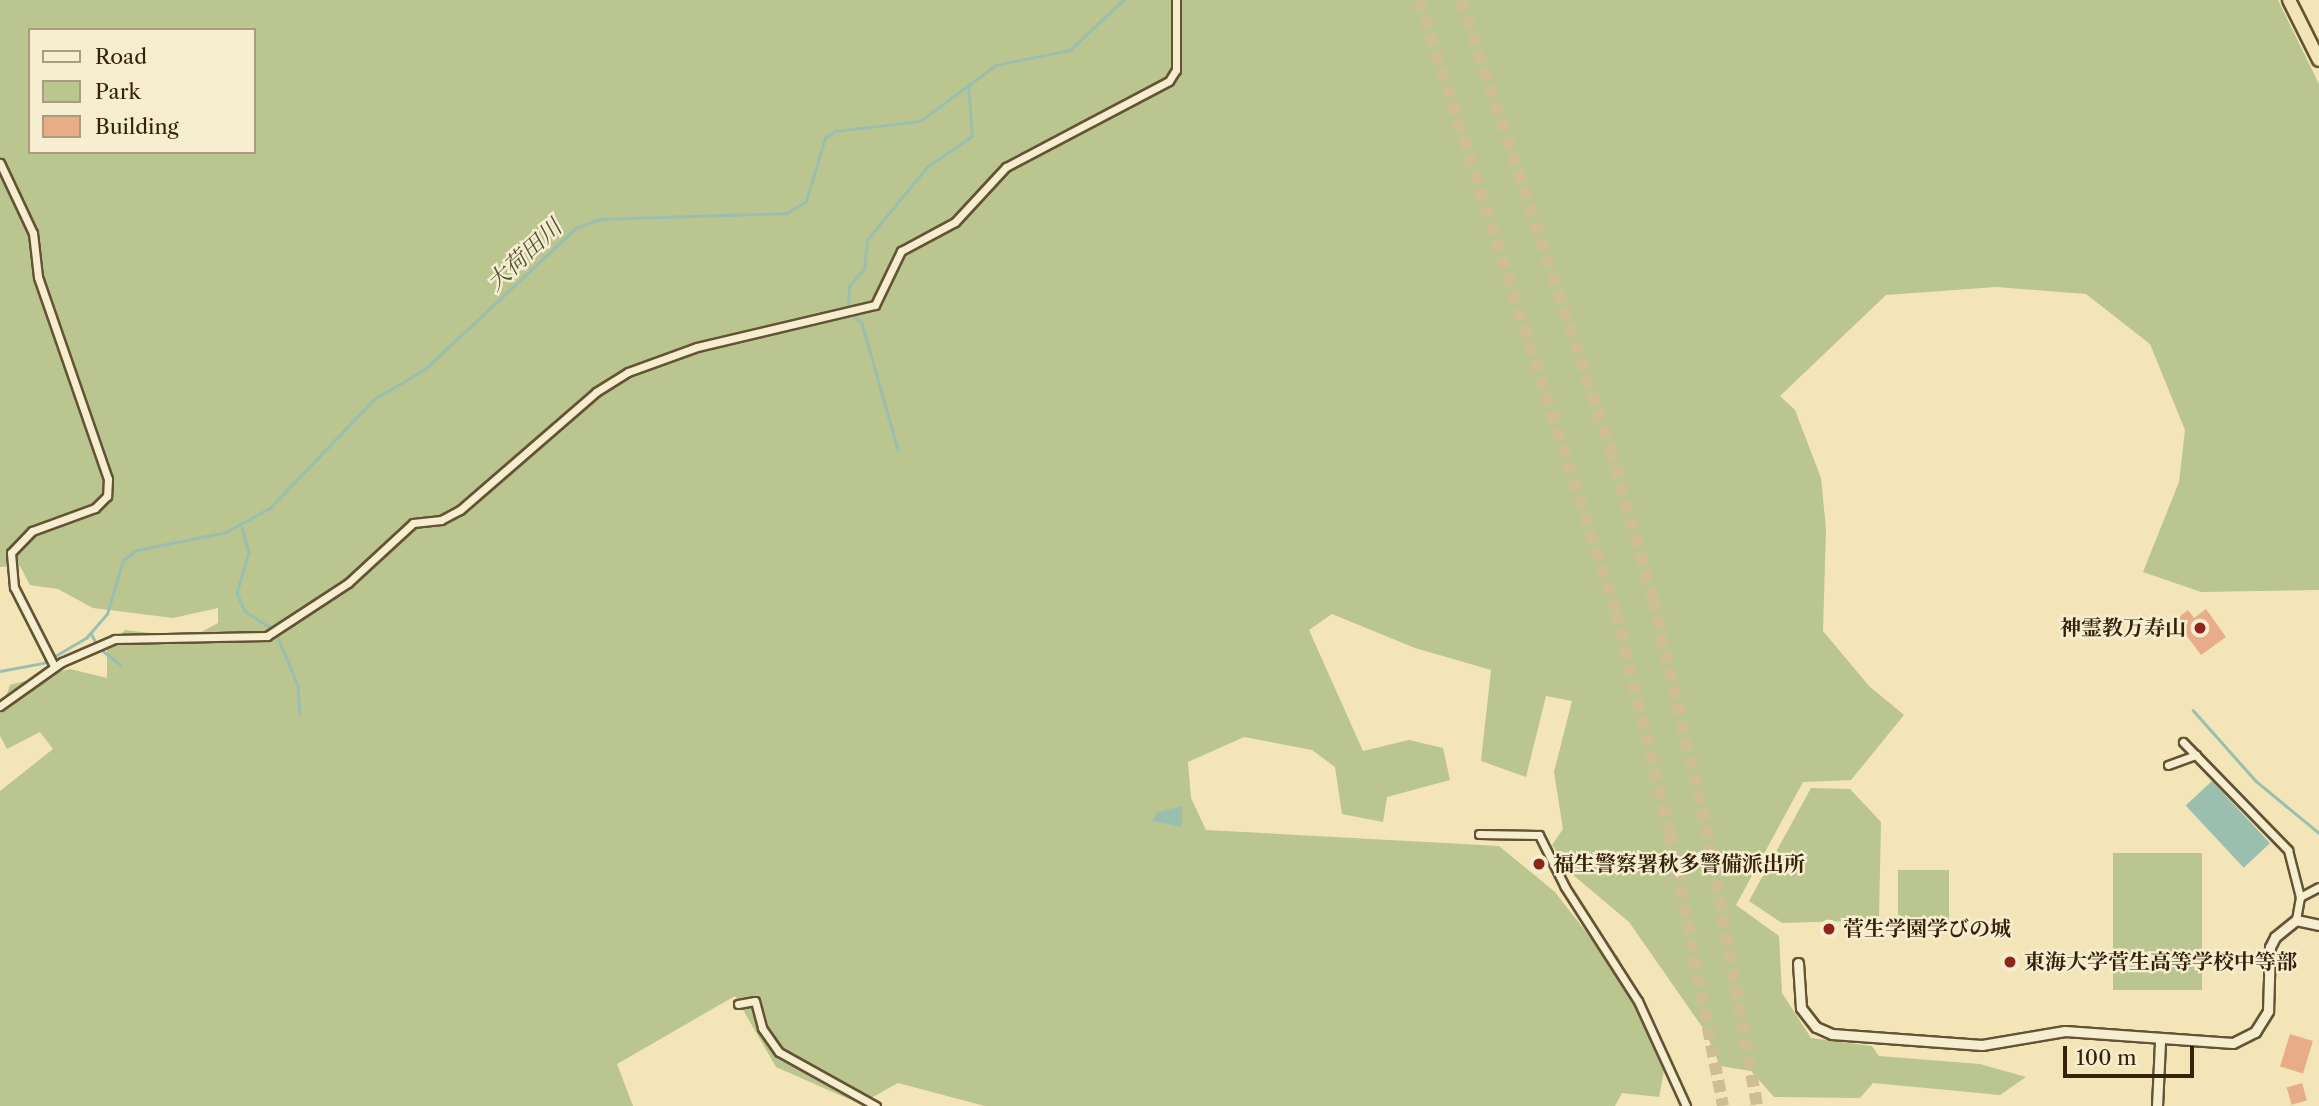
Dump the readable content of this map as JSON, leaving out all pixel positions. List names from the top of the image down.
{
  "water": ["大荷田川"],
  "places": [
    "神霊教万寿山",
    "福生警察署秋多警備派出所",
    "菅生学園学びの城",
    "東海大学菅生高等学校中等部"
  ],
  "legend": ["Road", "Park", "Building"],
  "scale_bar": "100 m"
}
